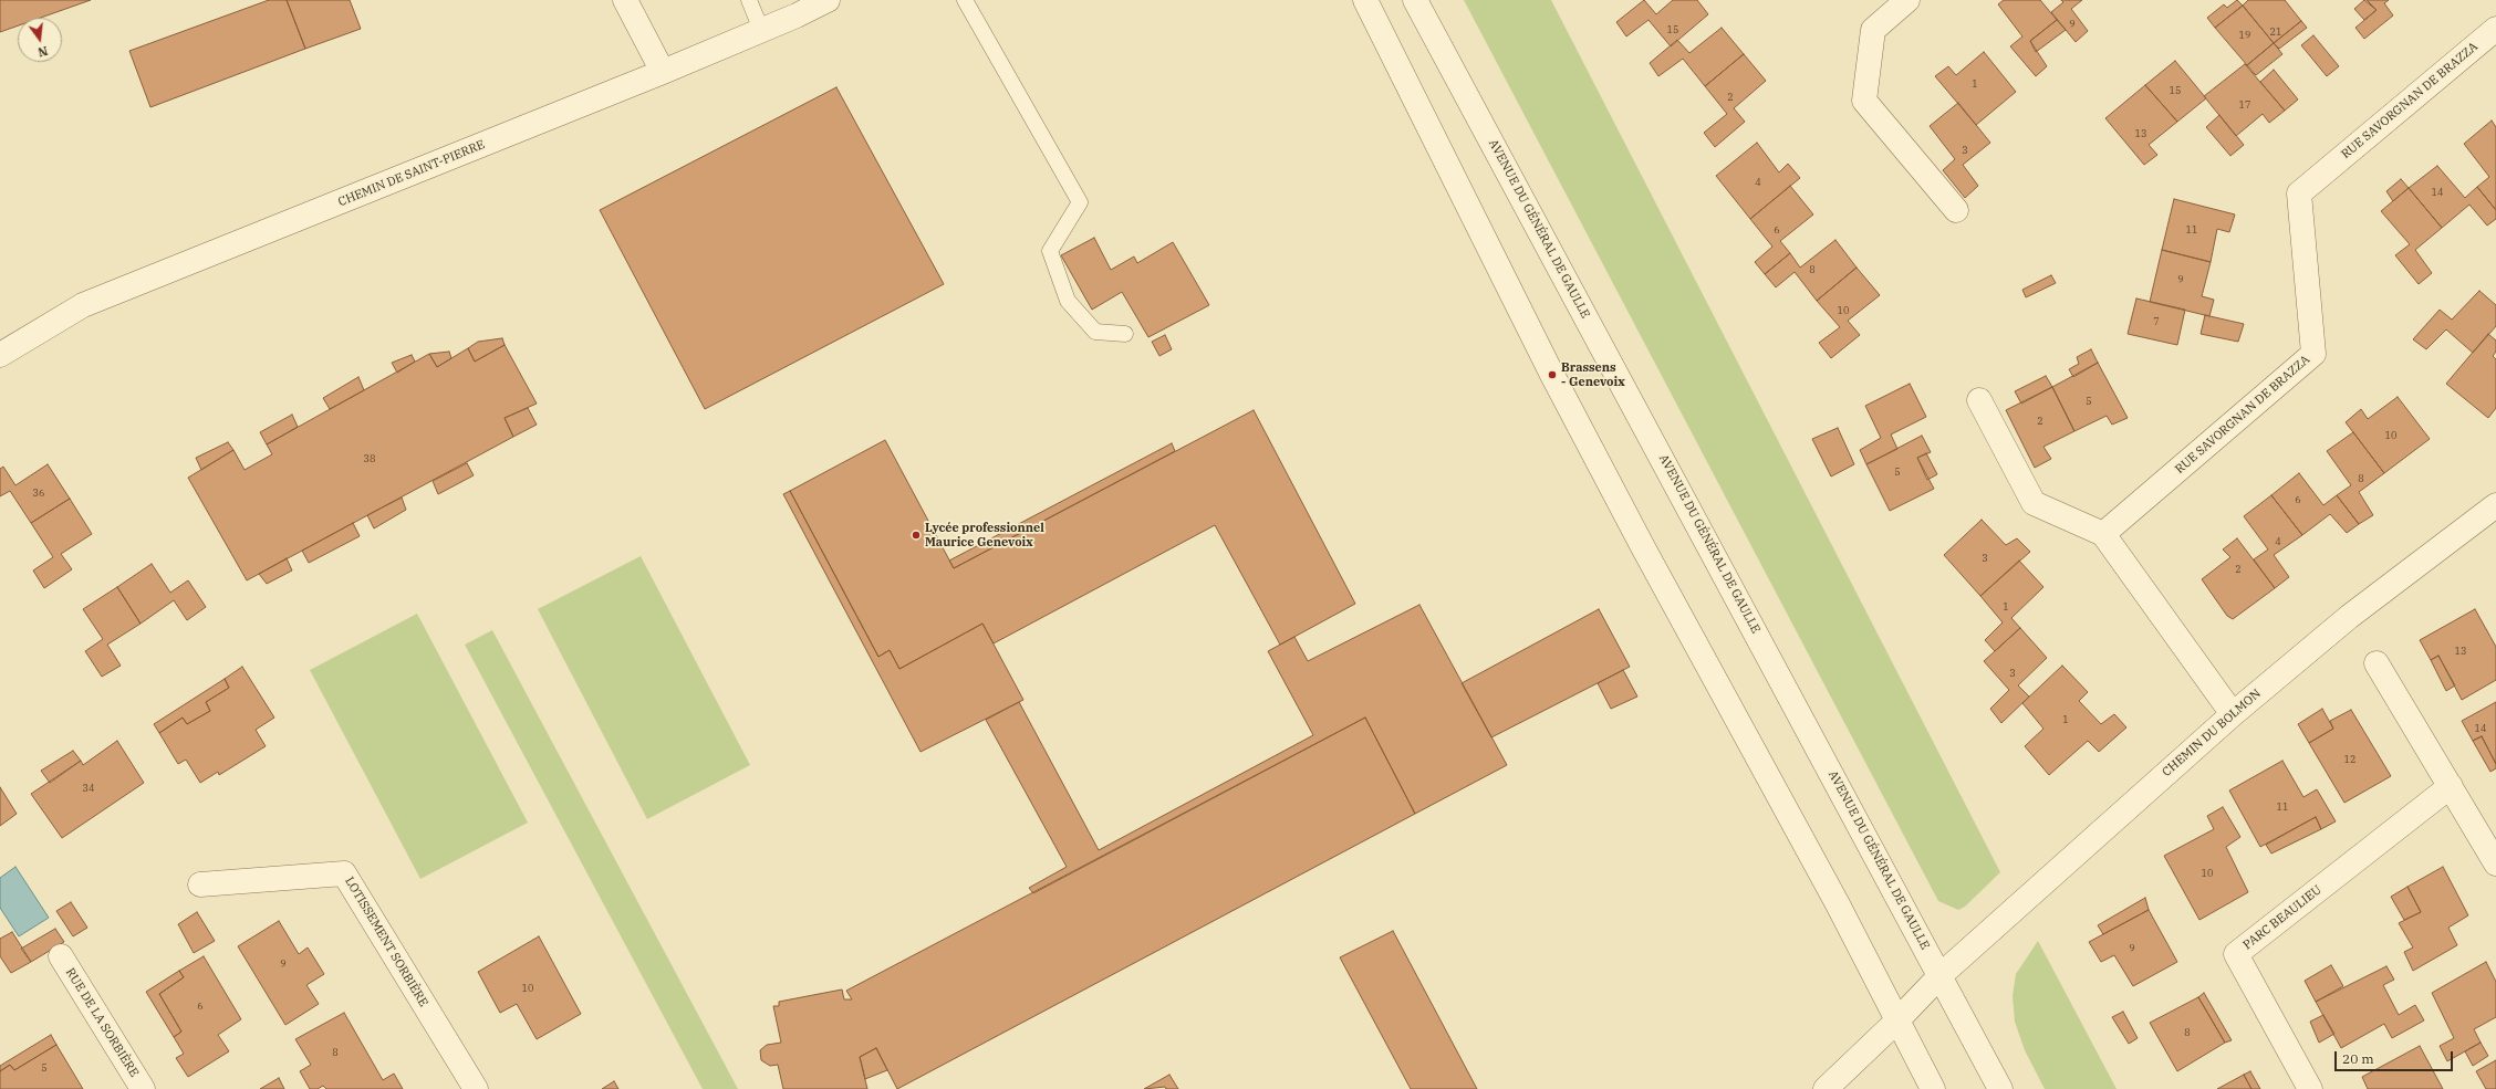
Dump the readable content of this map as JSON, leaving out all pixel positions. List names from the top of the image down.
{
  "streets": {
    "street": [
      "RUE SAVORGNAN DE BRAZZA",
      "CHEMIN DE SAINT-PIERRE",
      "AVENUE DU GÉNÉRAL DE GAULLE",
      "CHEMIN DU BOLMON",
      "PARC BEAULIEU",
      "LOTISSEMENT SORBIÈRE",
      "RUE DE LA SORBIÈRE"
    ]
  },
  "crossings": [
    ["AVENUE DU GÉNÉRAL DE GAULLE", "CHEMIN DU BOLMON"]
  ],
  "places": ["Brassens - Genevoix", "Lycée professionnel Maurice Genevoix"],
  "house_numbers": [
    "9",
    "15",
    "21",
    "19",
    "1",
    "15",
    "2",
    "17",
    "13",
    "3",
    "4",
    "14",
    "6",
    "11",
    "8",
    "9",
    "10",
    "7",
    "5",
    "2",
    "10",
    "38",
    "5",
    "8",
    "36",
    "6",
    "4",
    "3",
    "2",
    "1",
    "13",
    "3",
    "1",
    "14",
    "12",
    "34",
    "11",
    "10",
    "9",
    "9",
    "10",
    "6",
    "8",
    "8",
    "5"
  ],
  "scale_bar": "20 m",
  "north": "bottom"
}
